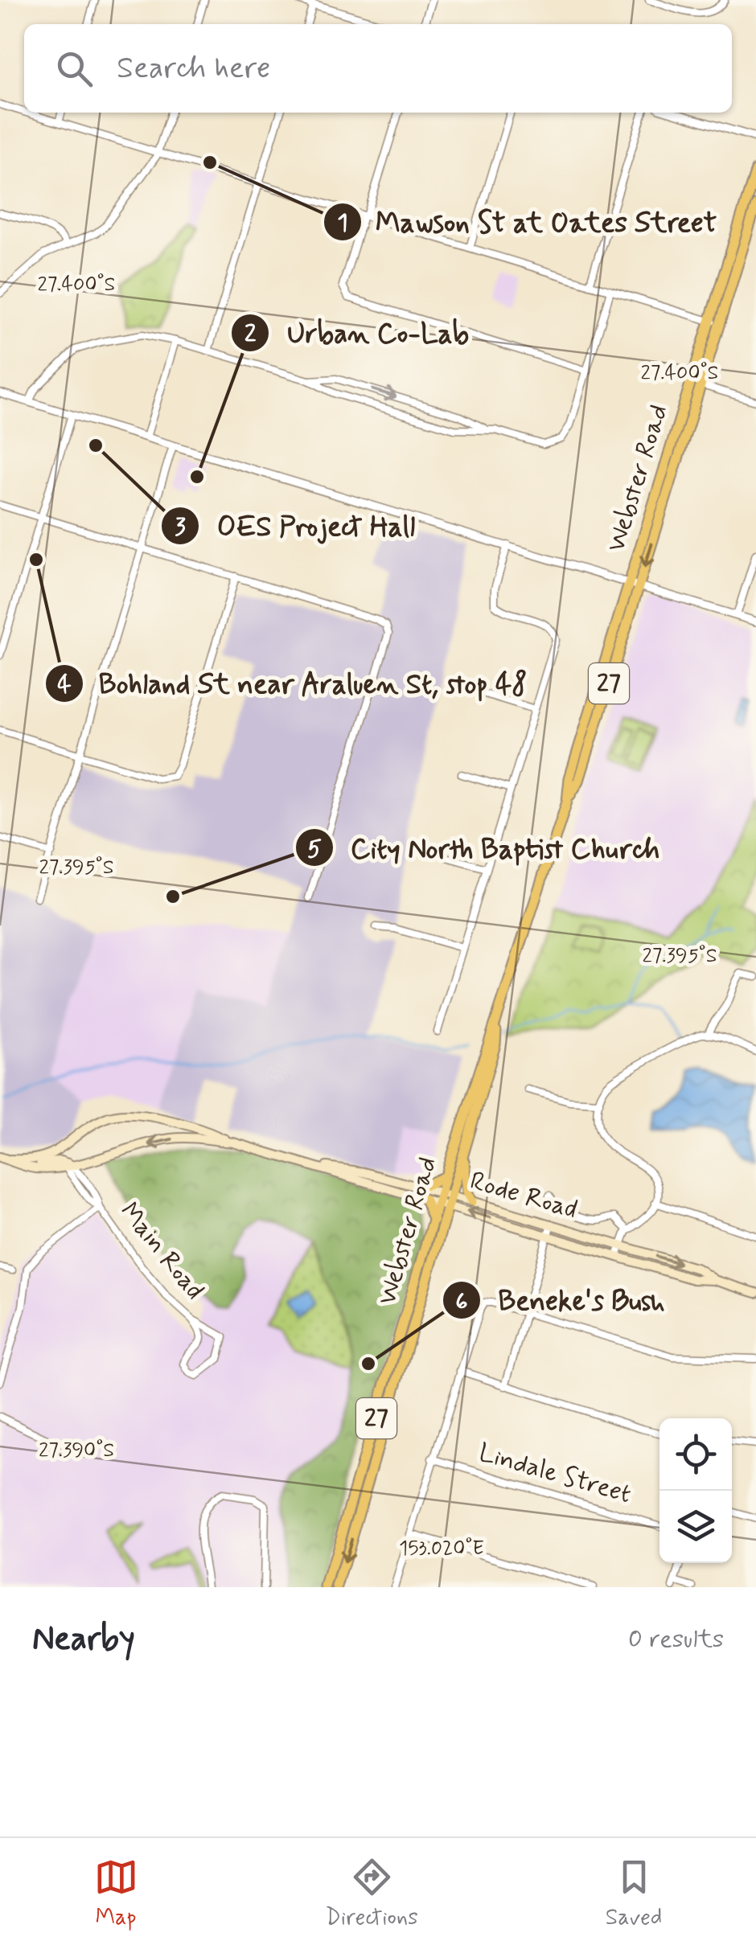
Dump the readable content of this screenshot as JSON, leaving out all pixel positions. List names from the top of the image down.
{
  "streets": {
    "main road": ["Webster Road", "27", "Rode Road"],
    "street": ["Main Road", "Lindale Street"]
  },
  "crossings": [
    ["Webster Road", "Rode Road"],
    ["Rode Road", "Main Road"]
  ],
  "places": [
    "Mawson St at Oates Street",
    "OES Project Hall",
    "Urban Co-Lab",
    "Bohland St near Araluen St, stop 48",
    "City North Baptist Church",
    "Beneke's Bush"
  ],
  "page": {
    "search": "Search here",
    "heading": ["Nearby", "0 results"],
    "nav": ["Map", "Directions", "Saved"]
  },
  "coordinates": [
    "27.400°S",
    "27.395°S",
    "27.390°S",
    "153.020°E"
  ]
}
